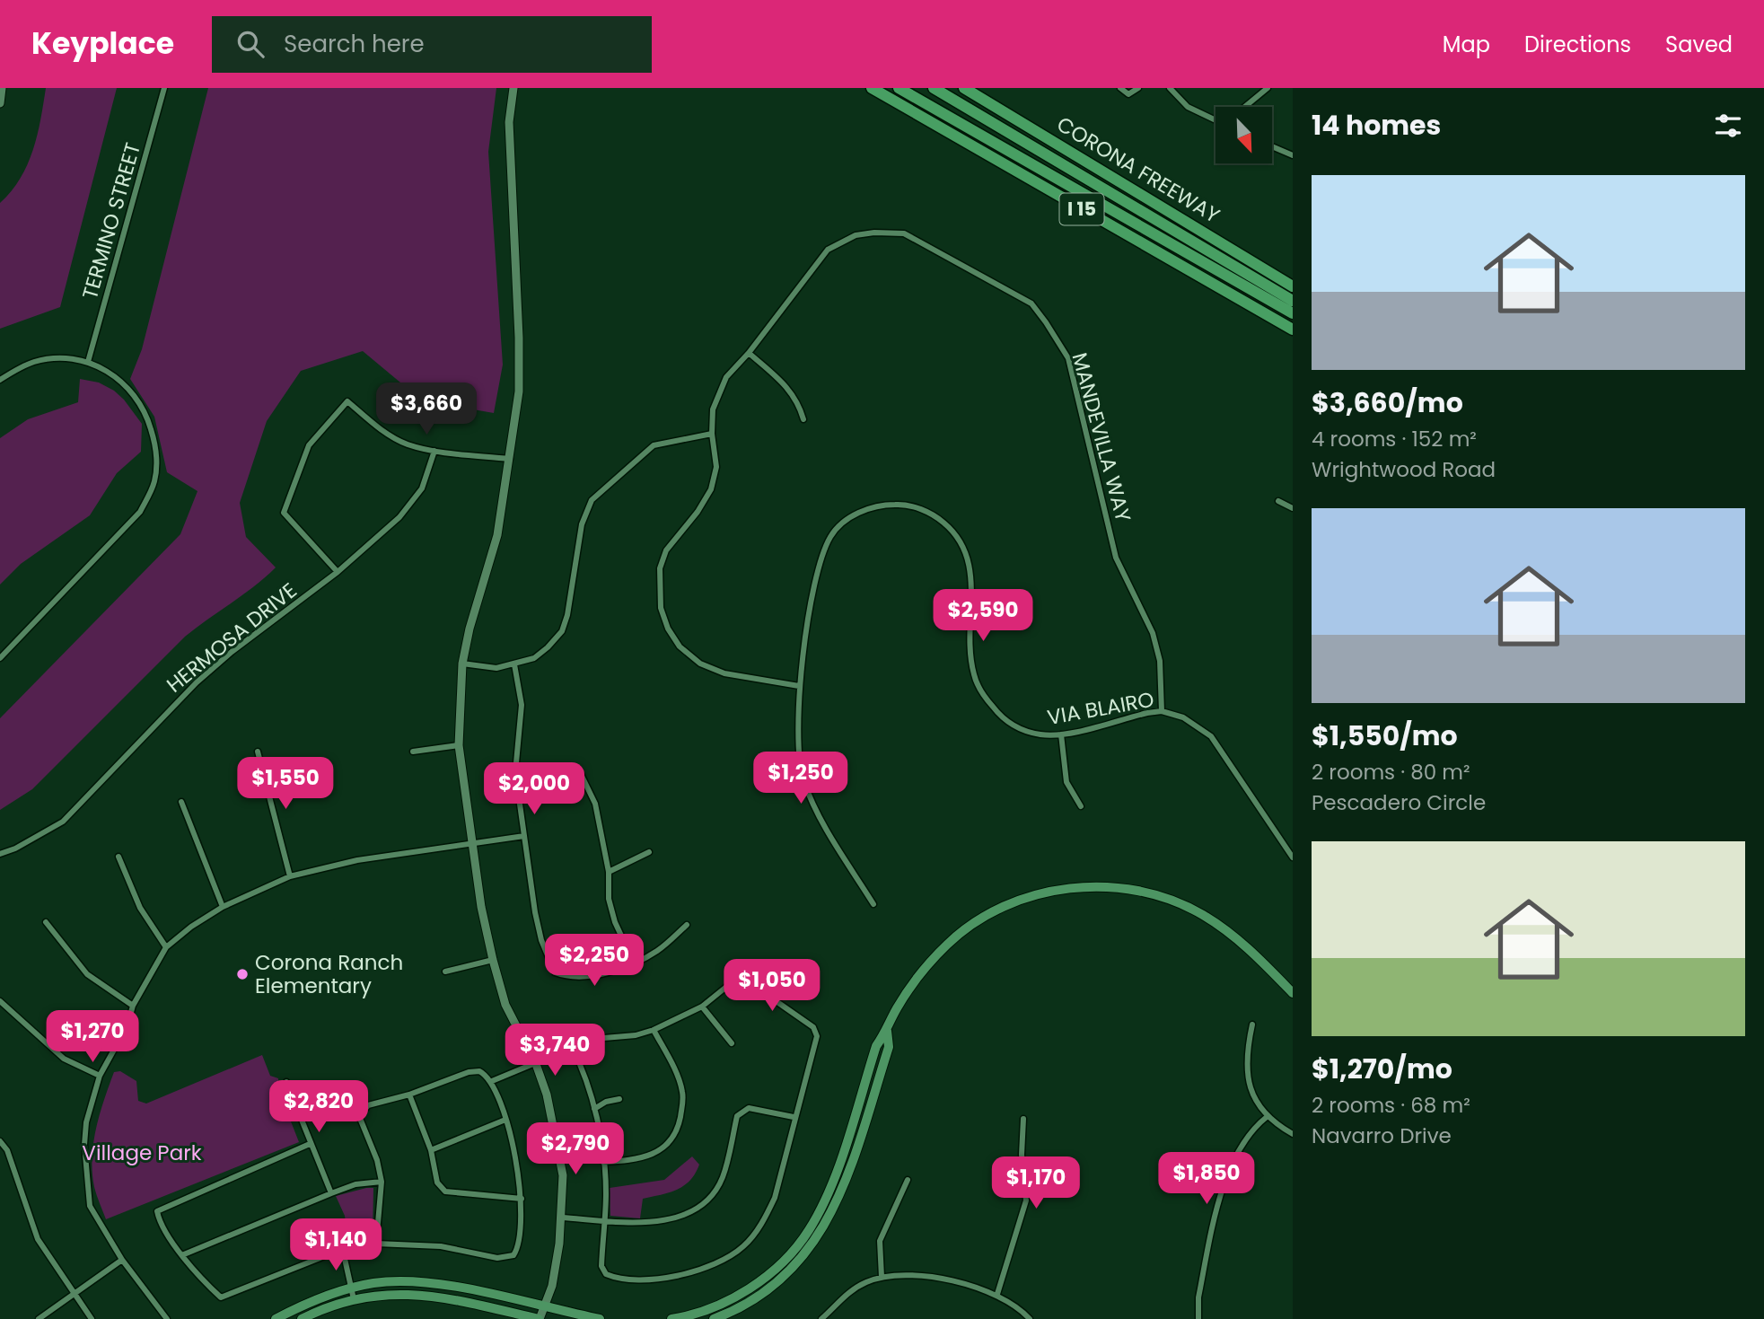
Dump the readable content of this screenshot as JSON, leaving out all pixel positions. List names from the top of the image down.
{
  "streets": {
    "highway": ["CORONA FREEWAY", "I 15"],
    "street": [
      "TERMINO STREET",
      "MANDEVILLA WAY",
      "HERMOSA DRIVE",
      "VIA BLAIRO"
    ]
  },
  "crossings": [
    ["MANDEVILLA WAY", "VIA BLAIRO"]
  ],
  "parks": ["Village Park"],
  "places": ["Corona Ranch Elementary"],
  "north": "bottom right",
  "page": {
    "header": "Keyplace",
    "search": "Search here",
    "nav": ["Map", "Directions", "Saved"],
    "heading": "14 homes",
    "list": [
      {
        "name": "$3,660/mo",
        "note": "4 rooms · 152 m² · Wrightwood Road"
      },
      {
        "name": "$1,550/mo",
        "note": "2 rooms · 80 m² · Pescadero Circle"
      },
      {
        "name": "$1,270/mo",
        "note": "2 rooms · 68 m² · Navarro Drive"
      }
    ],
    "price": [
      "$3,660",
      "$2,590",
      "$1,250",
      "$1,550",
      "$2,000",
      "$2,250",
      "$1,050",
      "$1,270",
      "$3,740",
      "$2,820",
      "$2,790",
      "$1,850",
      "$1,170",
      "$1,140"
    ]
  }
}
